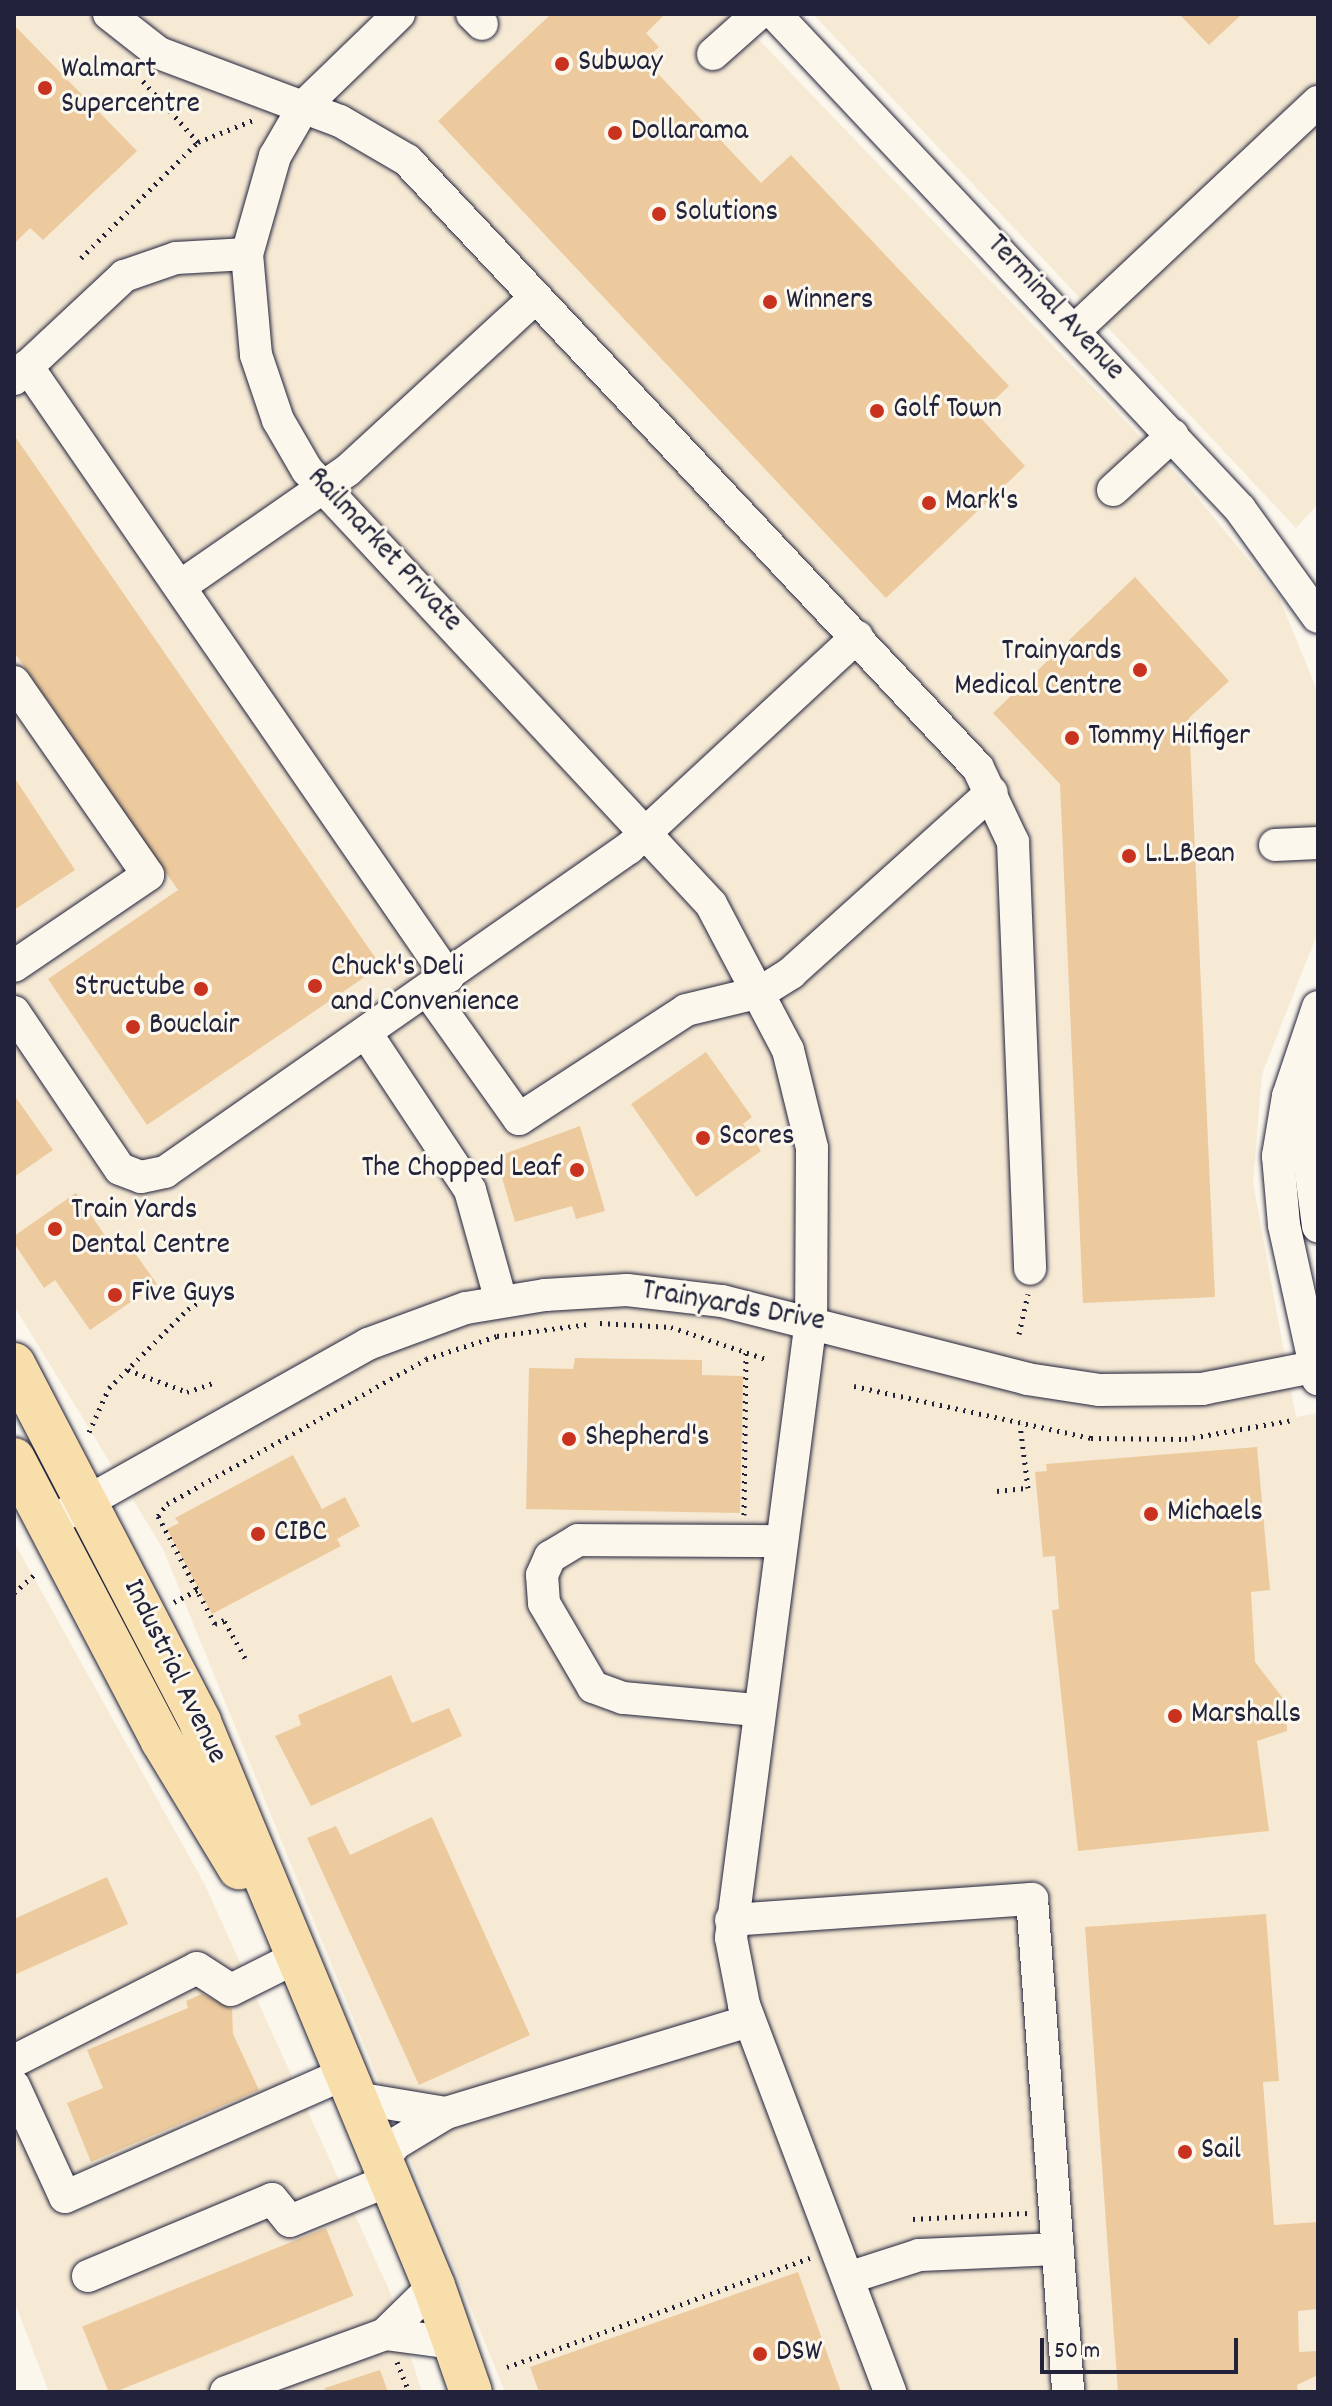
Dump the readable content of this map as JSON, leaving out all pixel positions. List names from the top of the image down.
{
  "streets": {
    "main road": ["Industrial Avenue"],
    "street": ["Terminal Avenue", "Railmarket Private", "Trainyards Drive"]
  },
  "crossings": [
    ["Railmarket Private", "Trainyards Drive"],
    ["Trainyards Drive", "Industrial Avenue"]
  ],
  "places": [
    "Subway",
    "Walmart Supercentre",
    "Dollarama",
    "Solutions",
    "Winners",
    "Golf Town",
    "Mark's",
    "Trainyards Medical Centre",
    "Tommy Hilfiger",
    "L.L.Bean",
    "Chuck's Deli and Convenience",
    "Structube",
    "Bouclair",
    "Scores",
    "The Chopped Leaf",
    "Train Yards Dental Centre",
    "Five Guys",
    "Shepherd's",
    "Michaels",
    "CIBC",
    "Marshalls",
    "Sail",
    "DSW"
  ],
  "scale_bar": "50 m"
}
